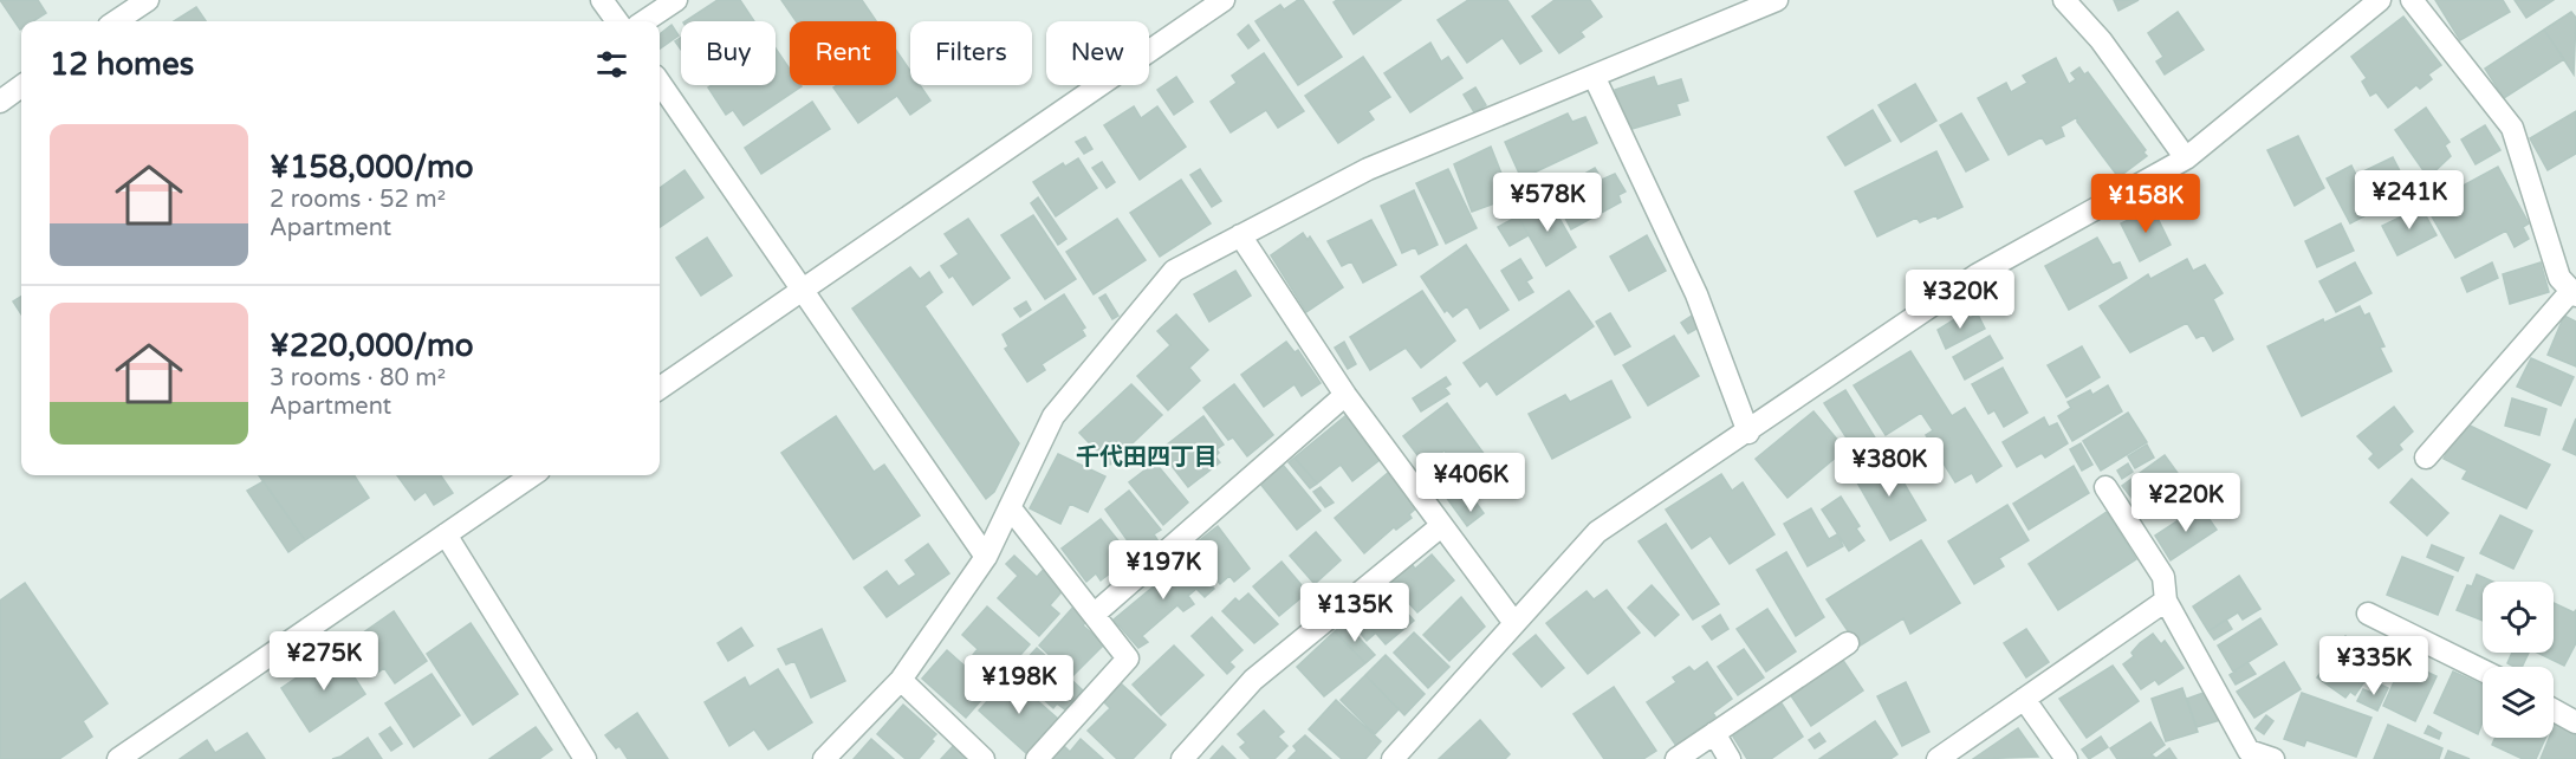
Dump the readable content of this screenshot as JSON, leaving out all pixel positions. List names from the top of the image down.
{
  "districts": ["千代田四丁目"],
  "page": {
    "chip": [
      "Buy",
      "Rent",
      "Filters",
      "New"
    ],
    "heading": "12 homes",
    "list": [
      {
        "name": "¥158,000/mo",
        "note": "2 rooms · 52 m² · Apartment"
      },
      {
        "name": "¥220,000/mo",
        "note": "3 rooms · 80 m² · Apartment"
      }
    ],
    "price": [
      "¥241K",
      "¥578K",
      "¥158K",
      "¥320K",
      "¥380K",
      "¥406K",
      "¥220K",
      "¥197K",
      "¥135K",
      "¥275K",
      "¥335K",
      "¥198K"
    ]
  }
}
